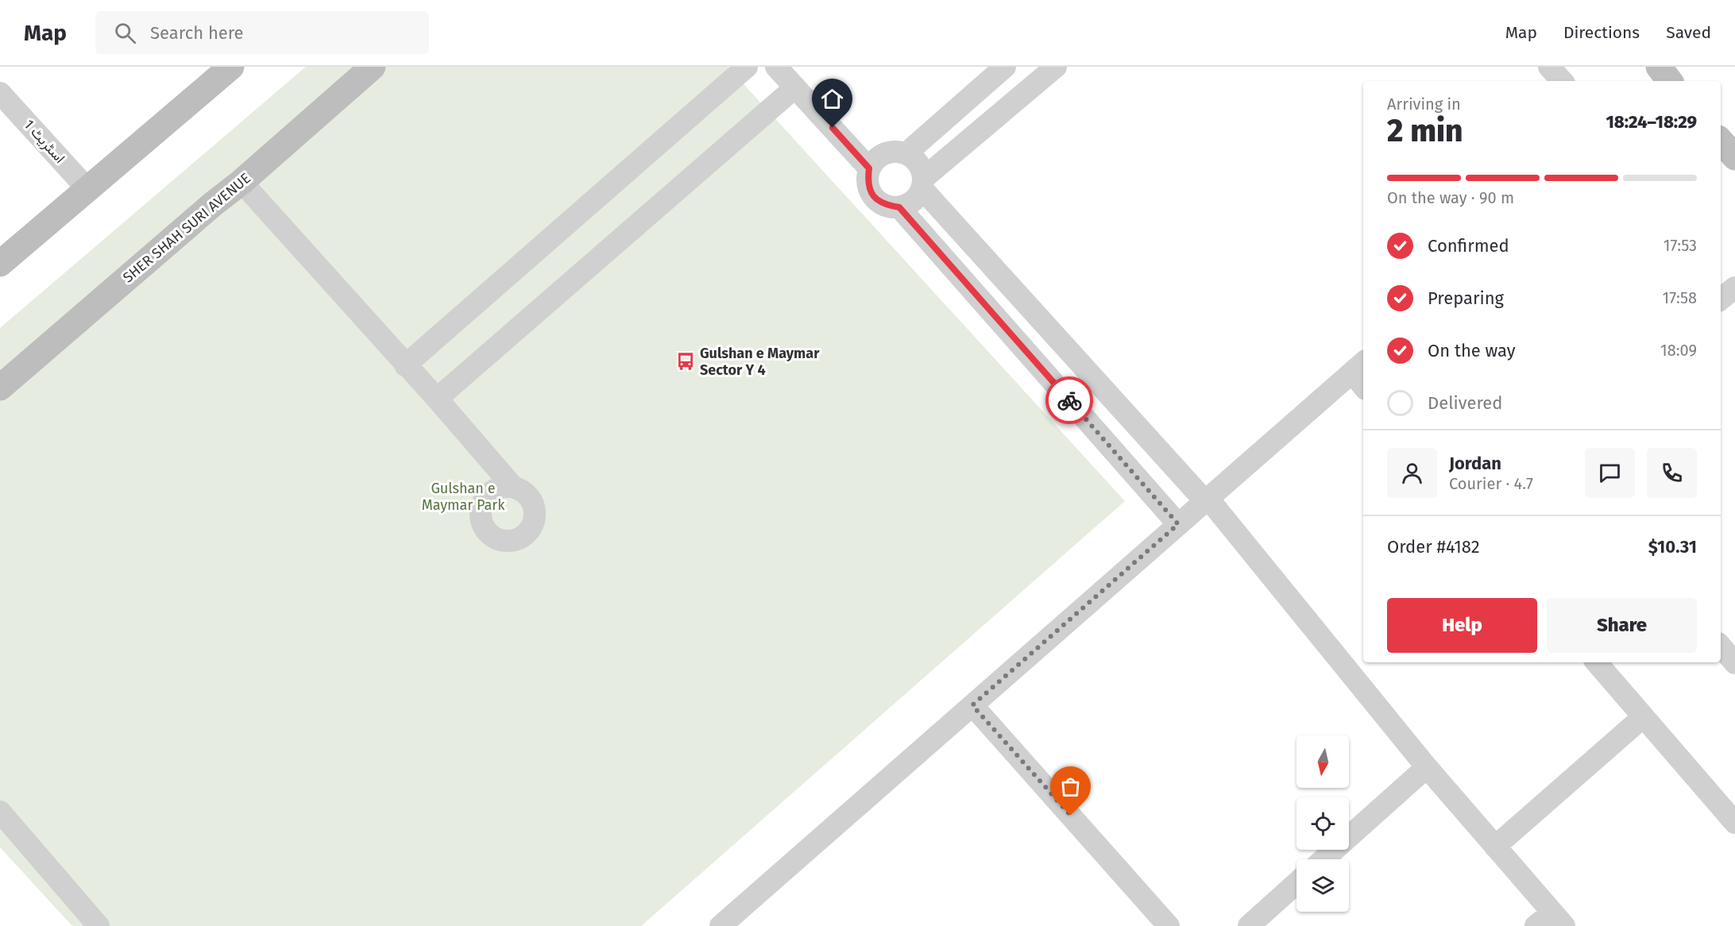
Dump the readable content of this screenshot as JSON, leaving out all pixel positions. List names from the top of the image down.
{
  "streets": {
    "street": ["اسٹریٹ 1", "SHER SHAH SURI AVENUE"]
  },
  "parks": ["Gulshan e Maymar Park"],
  "places": {
    "bus stop": ["Gulshan e Maymar Sector Y 4"]
  },
  "north": "bottom",
  "page": {
    "header": "Map",
    "search": "Search here",
    "nav": ["Map", "Directions", "Saved"],
    "heading": ["2 min", "Arriving in", "18:24–18:29"],
    "panel": [
      "Jordan",
      "Courier · 4.7",
      "Order #4182",
      "$10.31"
    ],
    "bar": "On the way · 90 m",
    "list": [
      ["Confirmed", "17:53"],
      ["Preparing", "17:58"],
      ["On the way", "18:09"],
      "Delivered"
    ],
    "buttons": ["Help", "Share"]
  }
}
